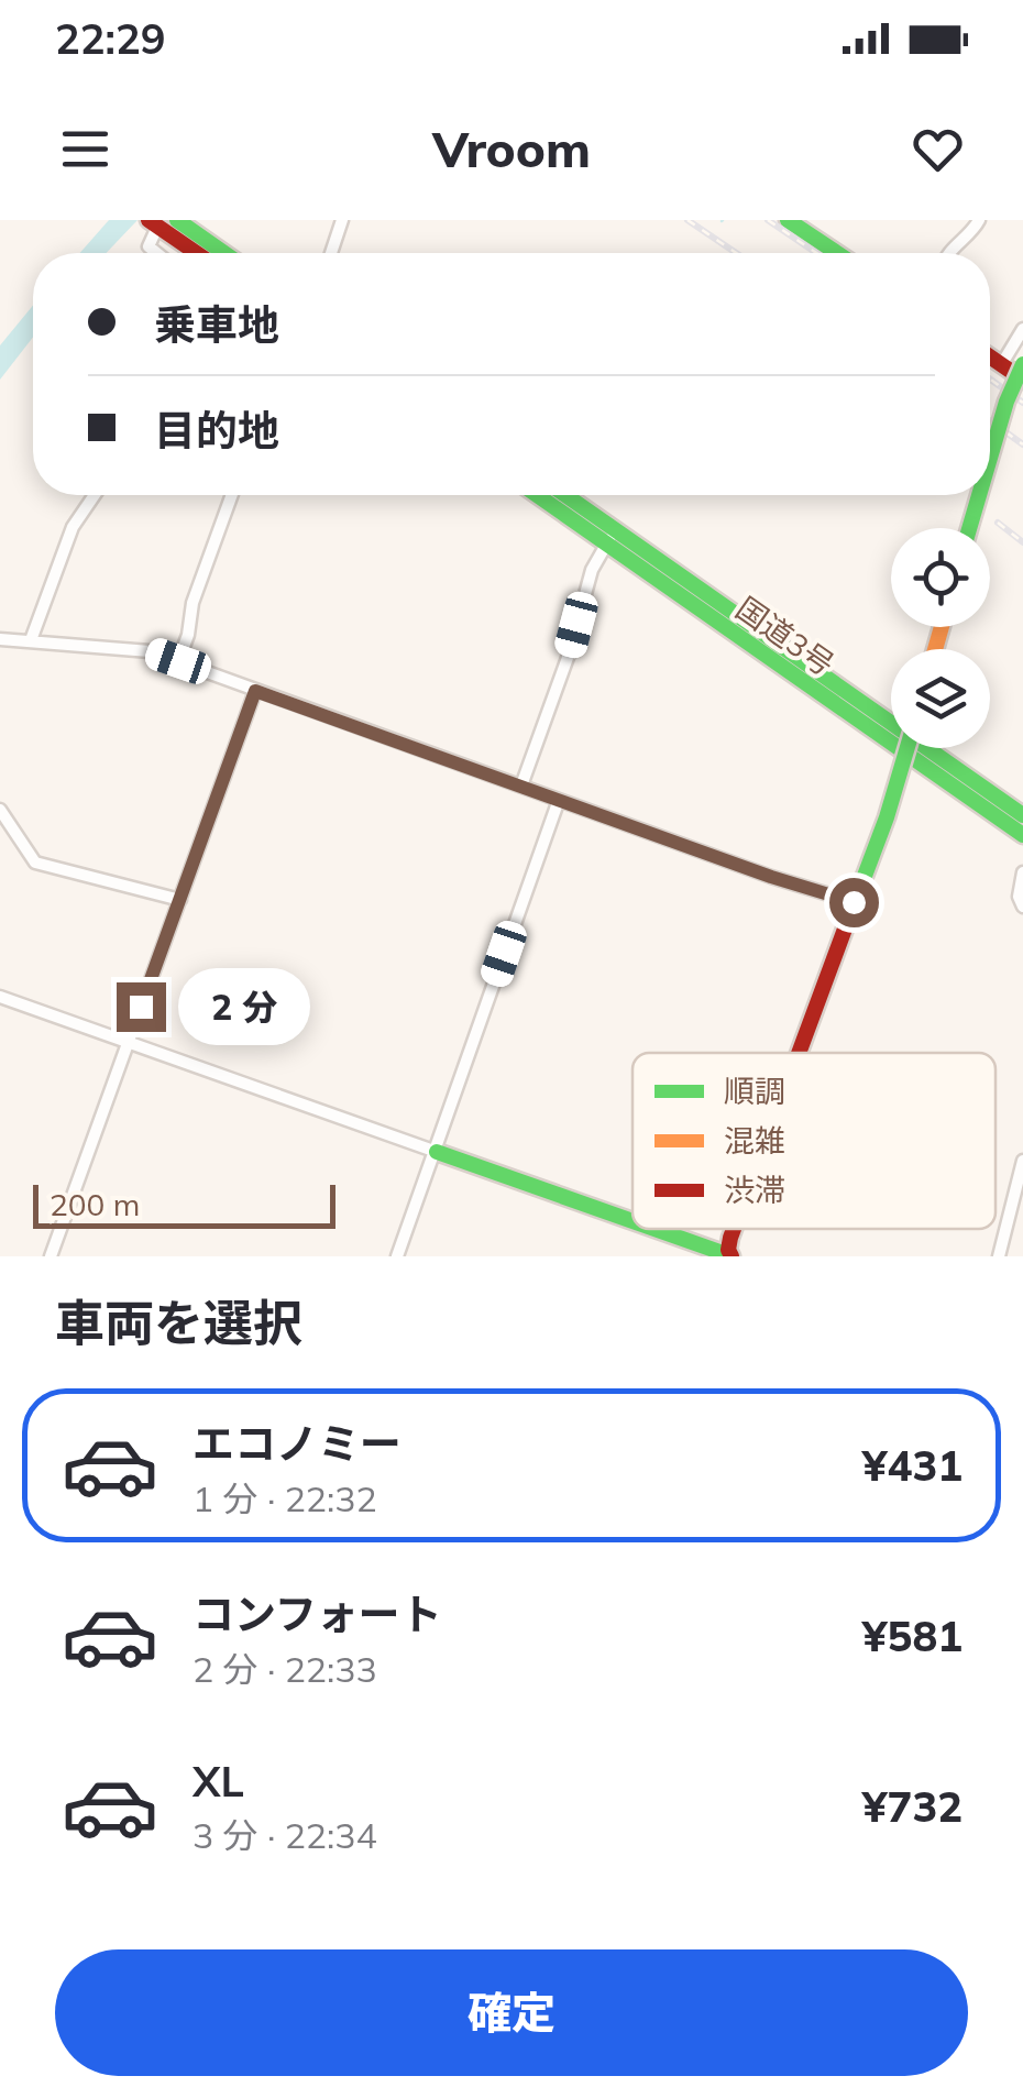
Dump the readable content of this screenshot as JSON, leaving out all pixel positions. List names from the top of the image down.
{
  "streets": {
    "main road": ["国道3号"]
  },
  "legend": ["順調", "混雑", "渋滞"],
  "scale_bar": "200 m",
  "page": {
    "status": "22:29",
    "header": "Vroom",
    "banner": ["乗車地", "目的地"],
    "bubble": "2 分",
    "scale": "200 m",
    "heading": "車両を選択",
    "list": [
      {
        "name": "エコノミー",
        "note": "1 分 · 22:32",
        "value": "¥431"
      },
      {
        "name": "コンフォート",
        "note": "2 分 · 22:33",
        "value": "¥581"
      },
      {
        "name": "XL",
        "note": "3 分 · 22:34",
        "value": "¥732"
      }
    ],
    "buttons": "確定"
  }
}
